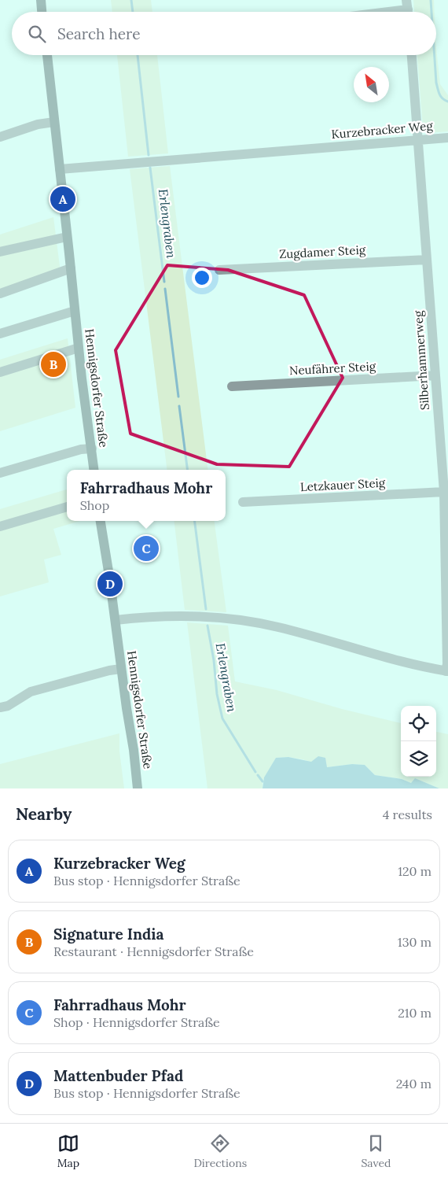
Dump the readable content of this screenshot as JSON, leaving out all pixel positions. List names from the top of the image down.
{
  "streets": {
    "main road": ["Hennigsdorfer Straße"],
    "street": [
      "Kurzebracker Weg",
      "Zugdamer Steig",
      "Silberhammerweg",
      "Neufährer Steig",
      "Letzkauer Steig"
    ]
  },
  "crossings": [
    ["Kurzebracker Weg", "Silberhammerweg"],
    ["Kurzebracker Weg", "Hennigsdorfer Straße"],
    ["Zugdamer Steig", "Silberhammerweg"],
    ["Silberhammerweg", "Neufährer Steig"],
    ["Silberhammerweg", "Letzkauer Steig"]
  ],
  "water": ["Erlengraben"],
  "north": "top left",
  "page": {
    "search": "Search here",
    "pins": [
      "A",
      "B",
      "C",
      "D"
    ],
    "popup": ["Fahrradhaus Mohr", "Shop"],
    "heading": ["Nearby", "4 results"],
    "list": [
      {
        "mark": "A",
        "name": "Kurzebracker Weg",
        "note": "Bus stop · Hennigsdorfer Straße",
        "value": "120 m"
      },
      {
        "mark": "B",
        "name": "Signature India",
        "note": "Restaurant · Hennigsdorfer Straße",
        "value": "130 m"
      },
      {
        "mark": "C",
        "name": "Fahrradhaus Mohr",
        "note": "Shop · Hennigsdorfer Straße",
        "value": "210 m"
      },
      {
        "mark": "D",
        "name": "Mattenbuder Pfad",
        "note": "Bus stop · Hennigsdorfer Straße",
        "value": "240 m"
      }
    ],
    "nav": ["Map", "Directions", "Saved"]
  }
}
